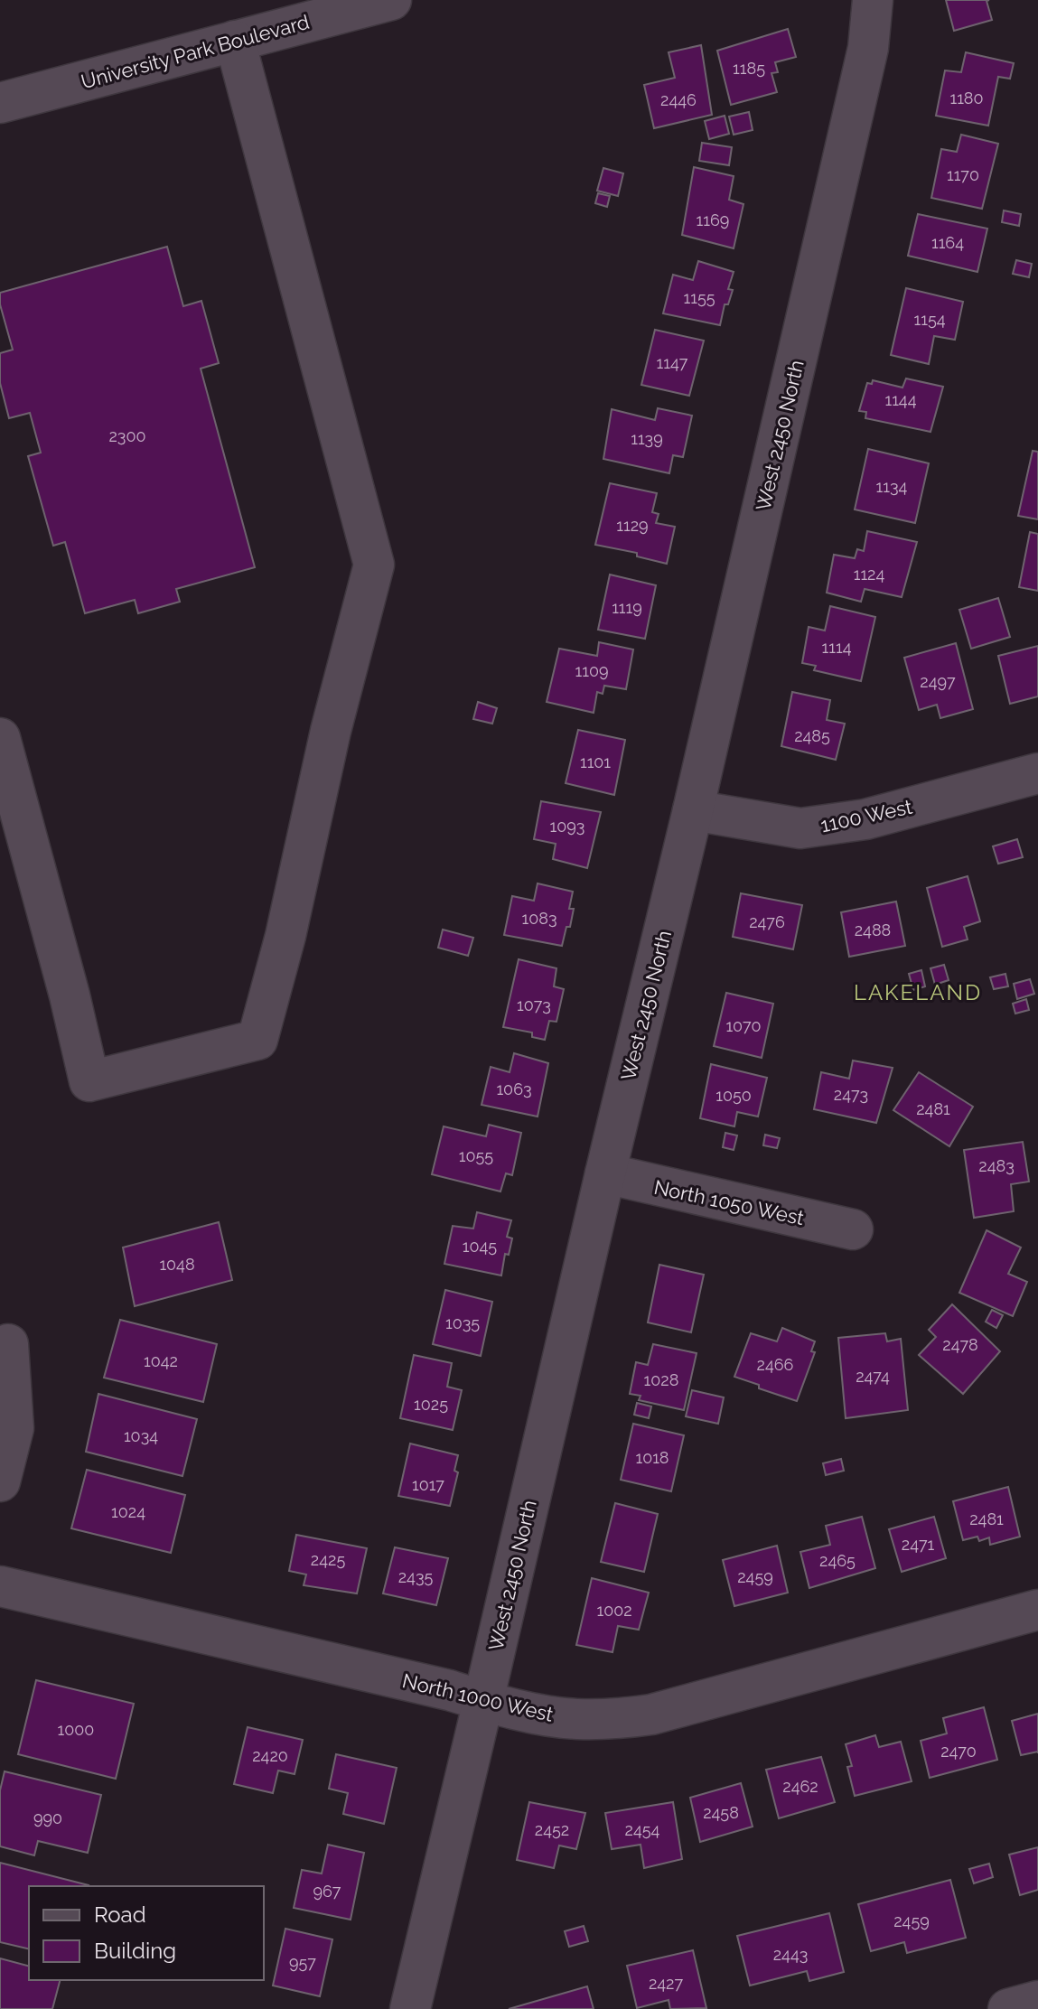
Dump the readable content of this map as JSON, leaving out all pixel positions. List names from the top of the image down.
{
  "streets": {
    "street": [
      "University Park Boulevard",
      "West 2450 North",
      "1100 West",
      "North 1050 West",
      "North 1000 West"
    ]
  },
  "crossings": [
    ["West 2450 North", "1100 West"],
    ["West 2450 North", "North 1050 West"],
    ["West 2450 North", "North 1000 West"]
  ],
  "districts": ["LAKELAND"],
  "house_numbers": [
    "1185",
    "1180",
    "2446",
    "1170",
    "1169",
    "1164",
    "1155",
    "1154",
    "1147",
    "1144",
    "2300",
    "1139",
    "1134",
    "1129",
    "1124",
    "1119",
    "1114",
    "1109",
    "2497",
    "2485",
    "1101",
    "1093",
    "1083",
    "2476",
    "2488",
    "1073",
    "1070",
    "1063",
    "2473",
    "1050",
    "2481",
    "1055",
    "2483",
    "1045",
    "1048",
    "1035",
    "2478",
    "1042",
    "2466",
    "2474",
    "1028",
    "1025",
    "1034",
    "1018",
    "1017",
    "1024",
    "2481",
    "2471",
    "2425",
    "2465",
    "2435",
    "2459",
    "1002",
    "1000",
    "2470",
    "2420",
    "2462",
    "2458",
    "990",
    "2452",
    "2454",
    "967",
    "2459",
    "2443",
    "957",
    "2427"
  ],
  "legend": ["Road", "Building"]
}
